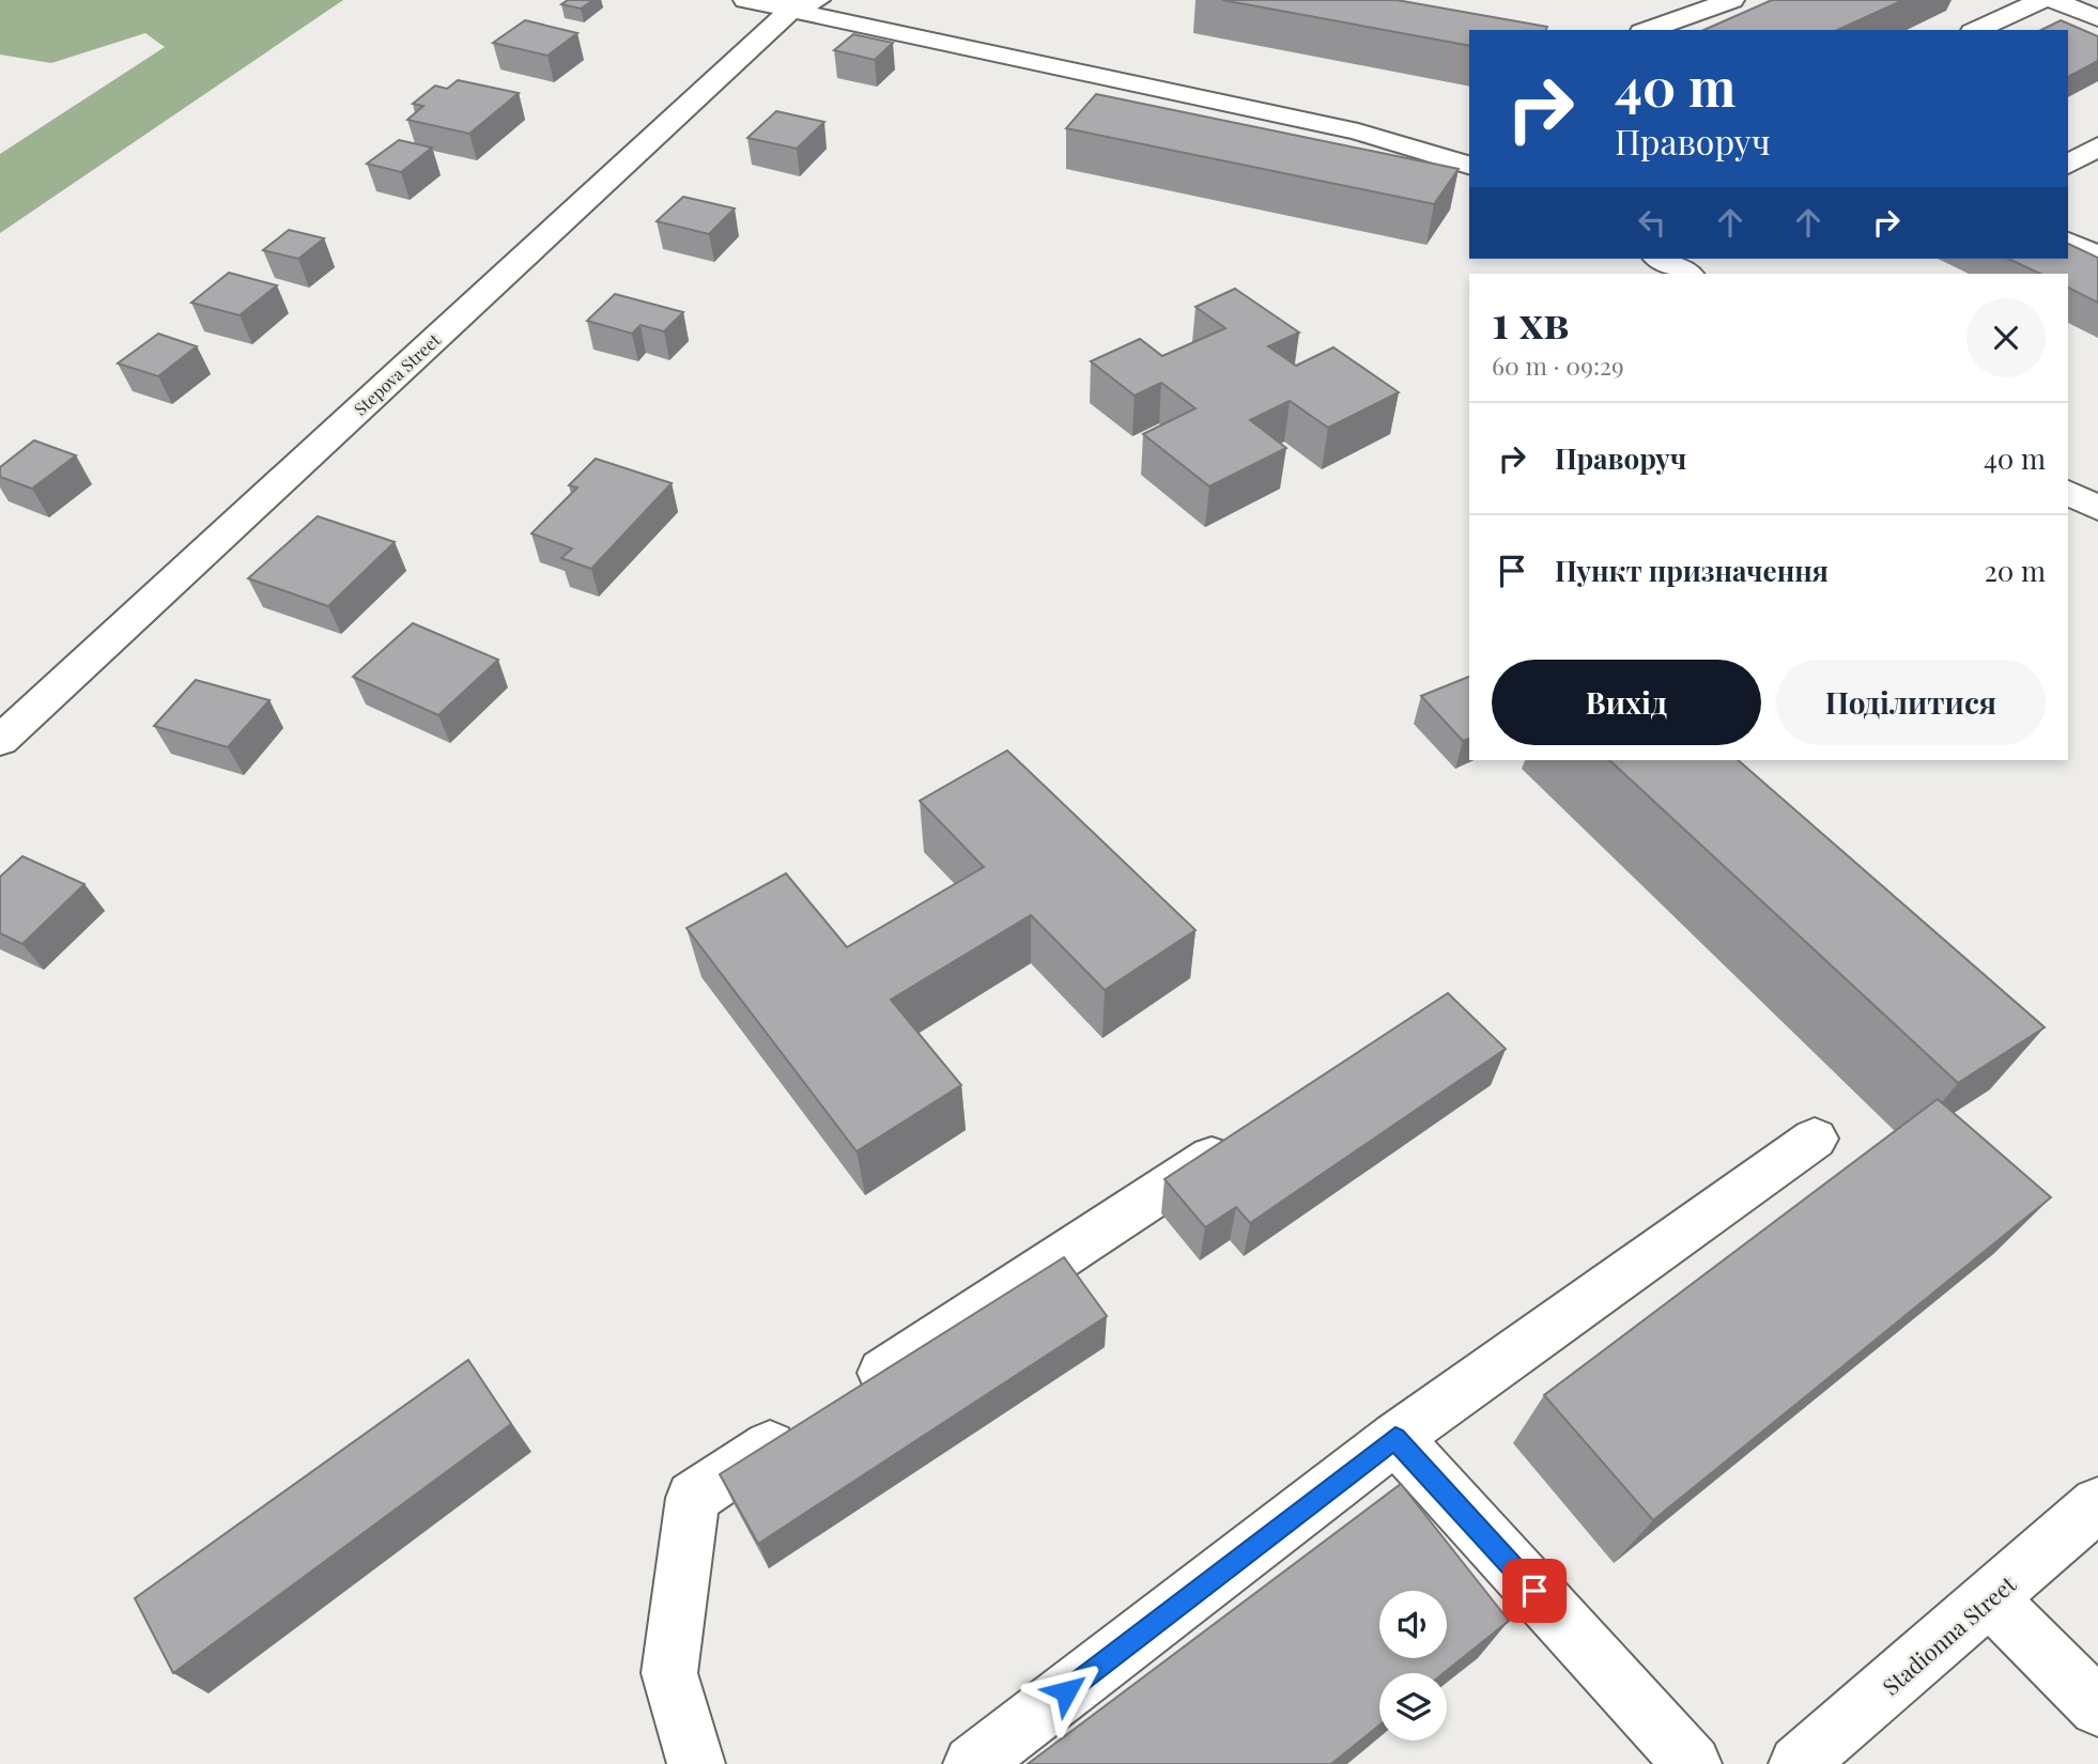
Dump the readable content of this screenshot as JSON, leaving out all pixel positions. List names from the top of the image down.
{
  "streets": {
    "street": ["Stepova Street", "Stadionna Street"]
  },
  "page": {
    "turn": ["40 m", "Праворуч"],
    "heading": ["1 хв", "60 m · 09:29"],
    "list": [
      {
        "name": "Праворуч",
        "value": "40 m"
      },
      {
        "name": "Пункт призначення",
        "value": "20 m"
      }
    ],
    "buttons": ["Вихід", "Поділитися"]
  }
}
